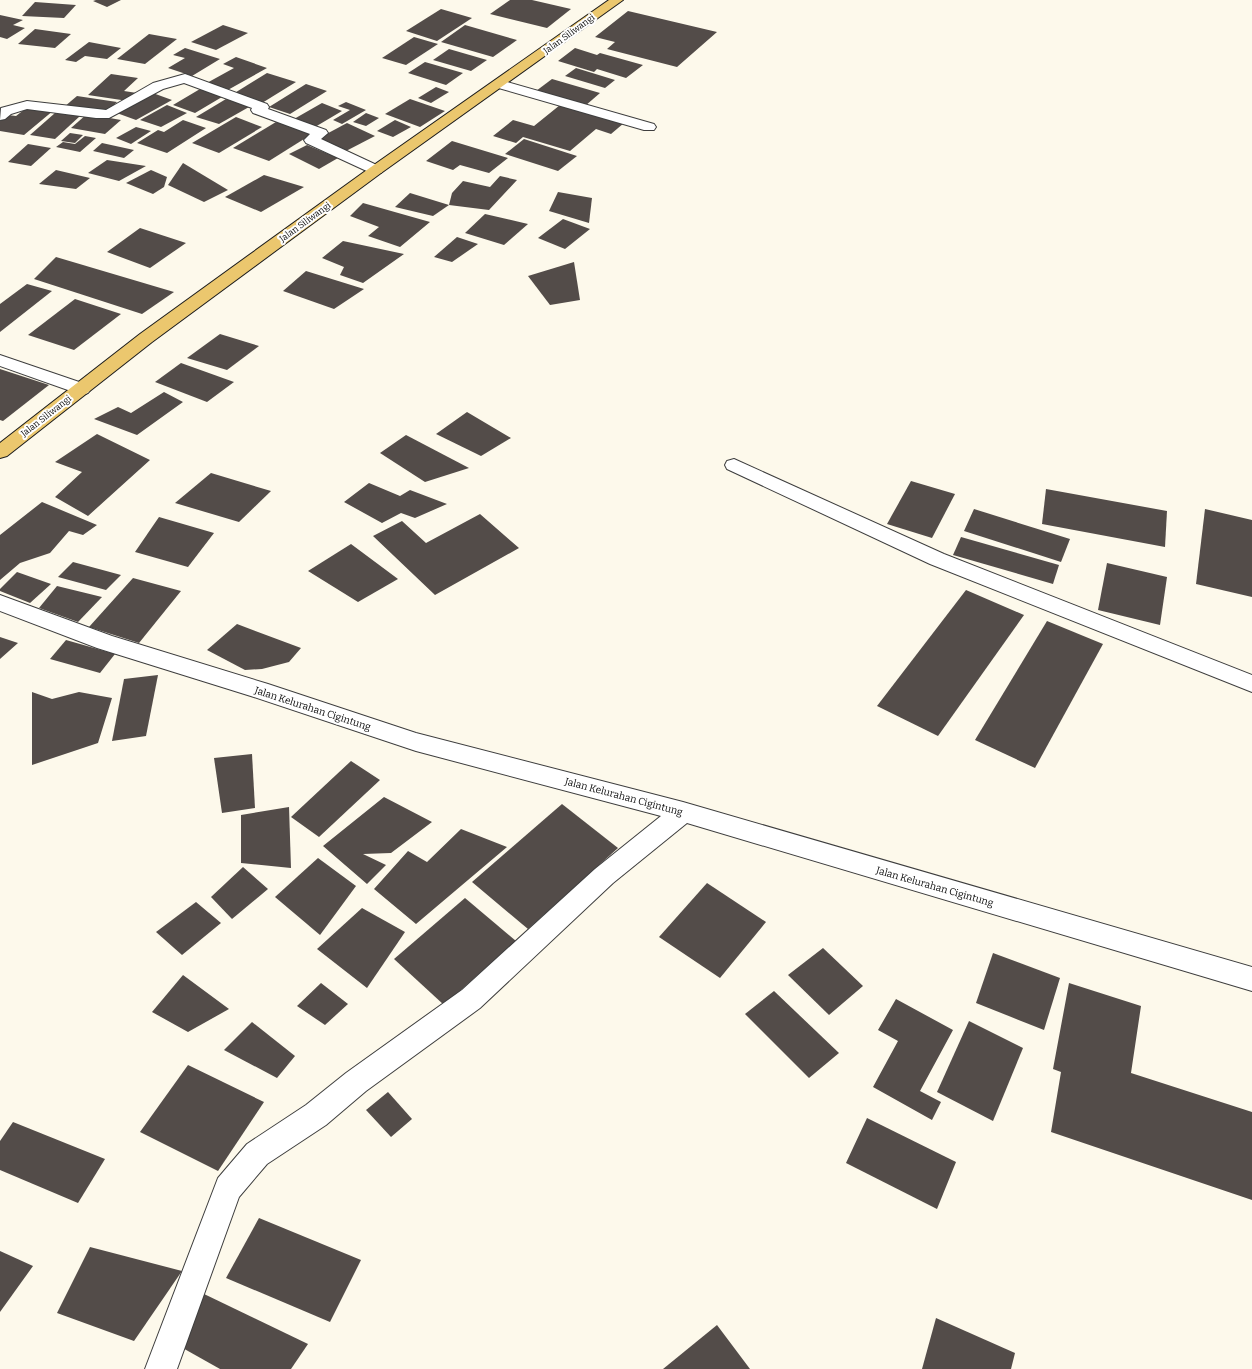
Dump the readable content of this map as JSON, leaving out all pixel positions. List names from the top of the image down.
{
  "streets": {
    "main road": ["Jalan Siliwangi"],
    "street": ["Jalan Kelurahan Cigintung"]
  }
}
